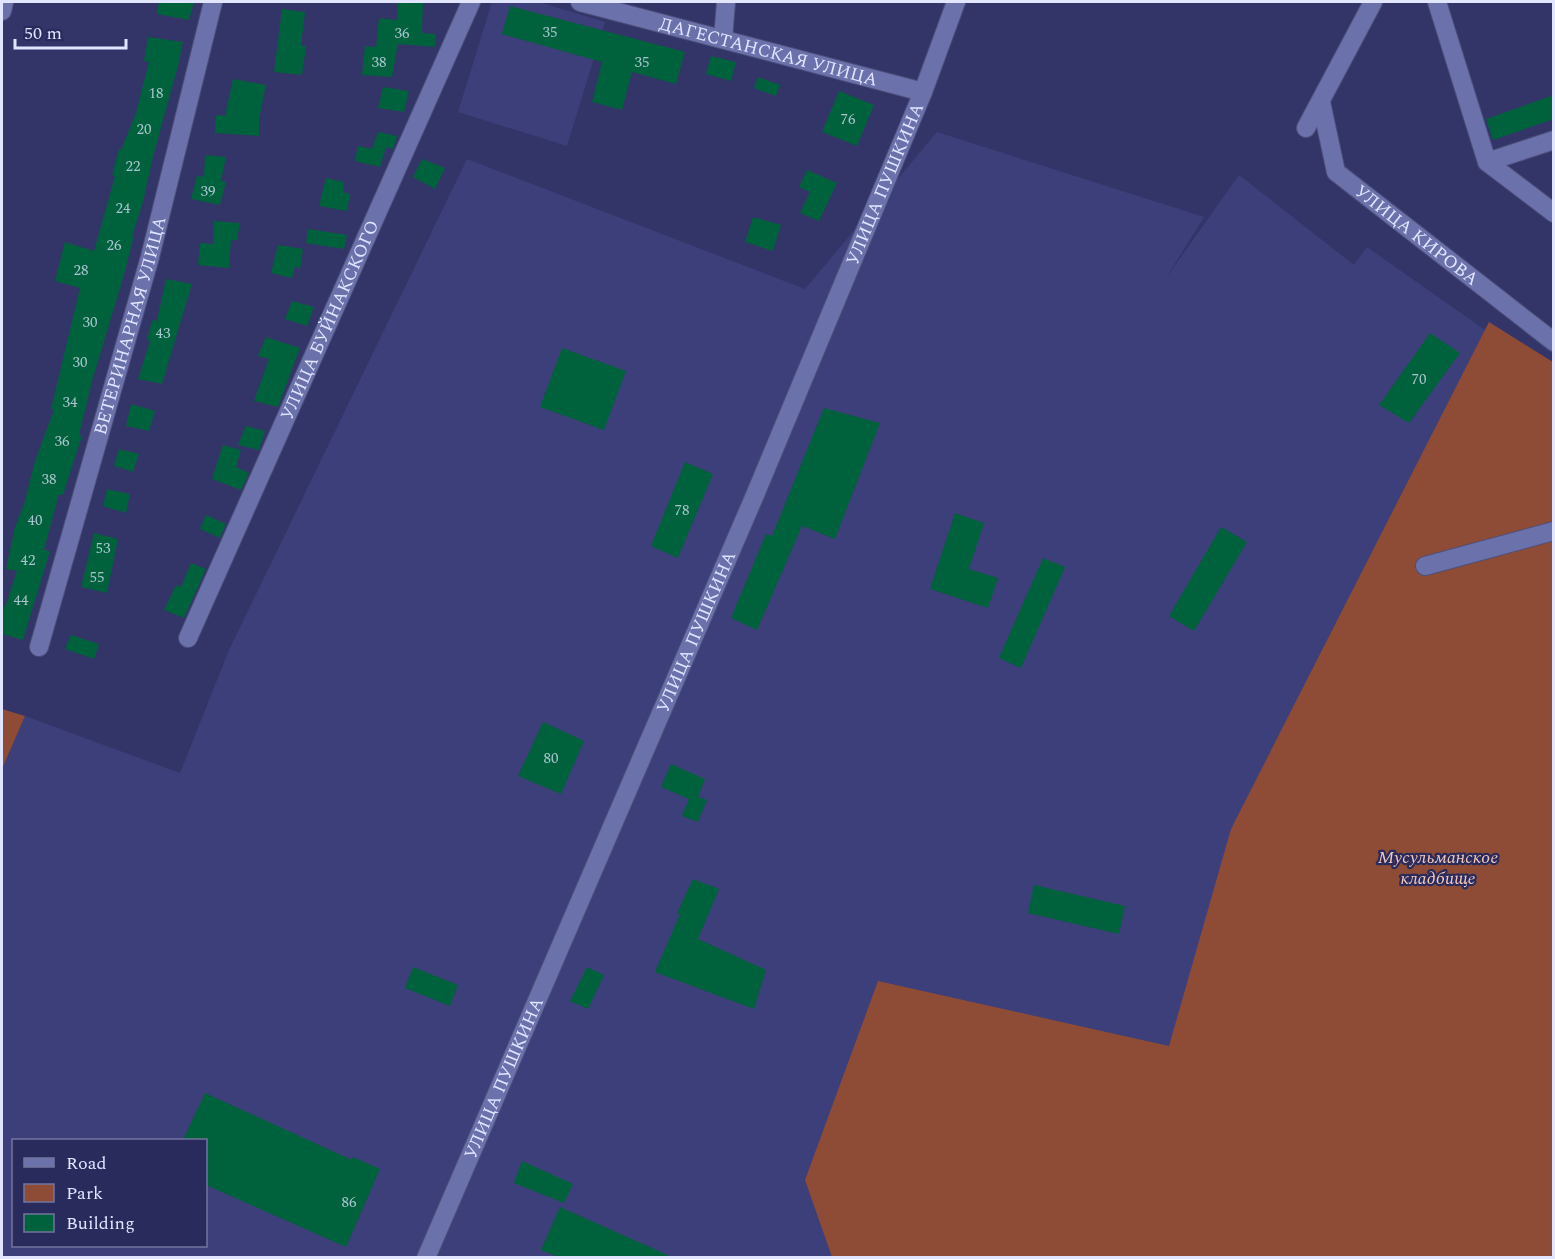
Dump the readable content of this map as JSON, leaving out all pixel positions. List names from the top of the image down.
{
  "streets": {
    "street": [
      "ДАГЕСТАНСКАЯ УЛИЦА",
      "УЛИЦА ПУШКИНА",
      "УЛИЦА КИРОВА",
      "УЛИЦА БУЙНАКСКОГО",
      "ВЕТЕРИНАРНАЯ УЛИЦА"
    ]
  },
  "crossings": [
    ["ДАГЕСТАНСКАЯ УЛИЦА", "УЛИЦА ПУШКИНА"]
  ],
  "parks": ["Мусульманское кладбище"],
  "house_numbers": [
    "35",
    "36",
    "38",
    "35",
    "18",
    "76",
    "20",
    "22",
    "39",
    "24",
    "26",
    "28",
    "30",
    "43",
    "30",
    "70",
    "34",
    "36",
    "38",
    "78",
    "40",
    "53",
    "42",
    "55",
    "44",
    "80",
    "86"
  ],
  "legend": ["Road", "Park", "Building"],
  "scale_bar": "50 m"
}
